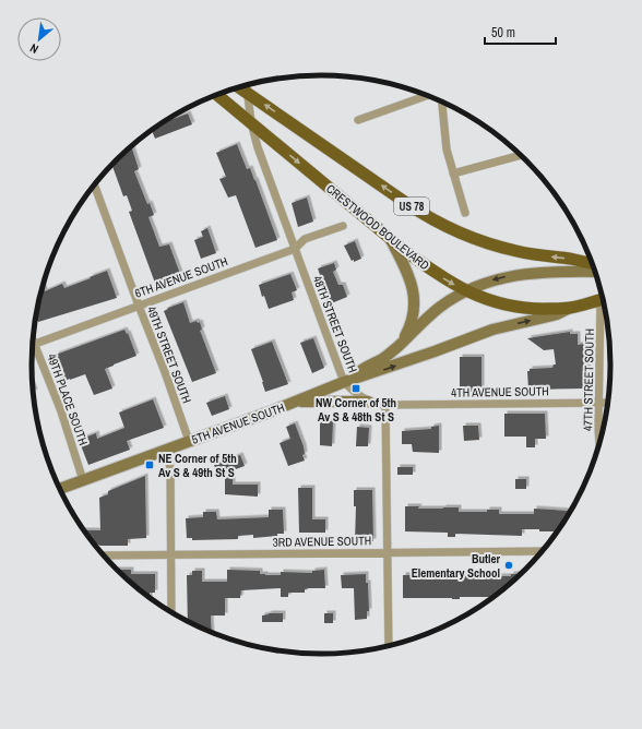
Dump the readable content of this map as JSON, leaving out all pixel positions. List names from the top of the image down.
{
  "streets": {
    "main road": ["US 78", "CRESTWOOD BOULEVARD", "5TH AVENUE SOUTH"],
    "street": [
      "6TH AVENUE SOUTH",
      "48TH STREET SOUTH",
      "49TH STREET SOUTH",
      "47TH STREET SOUTH",
      "4TH AVENUE SOUTH",
      "49TH PLACE SOUTH",
      "3RD AVENUE SOUTH"
    ]
  },
  "crossings": [
    ["US 78", "48TH STREET SOUTH"],
    ["CRESTWOOD BOULEVARD", "48TH STREET SOUTH"],
    ["CRESTWOOD BOULEVARD", "5TH AVENUE SOUTH"],
    ["6TH AVENUE SOUTH", "48TH STREET SOUTH"],
    ["6TH AVENUE SOUTH", "49TH STREET SOUTH"],
    ["6TH AVENUE SOUTH", "49TH PLACE SOUTH"],
    ["48TH STREET SOUTH", "4TH AVENUE SOUTH"],
    ["48TH STREET SOUTH", "5TH AVENUE SOUTH"],
    ["49TH STREET SOUTH", "5TH AVENUE SOUTH"],
    ["47TH STREET SOUTH", "4TH AVENUE SOUTH"],
    ["49TH PLACE SOUTH", "5TH AVENUE SOUTH"]
  ],
  "places": {
    "transit": ["NW Corner of 5th Av S & 48th St S", "NE Corner of 5th Av S & 49th St S"],
    "other": ["Butler Elementary School"]
  },
  "scale_bar": "50 m",
  "north": "bottom left"
}
